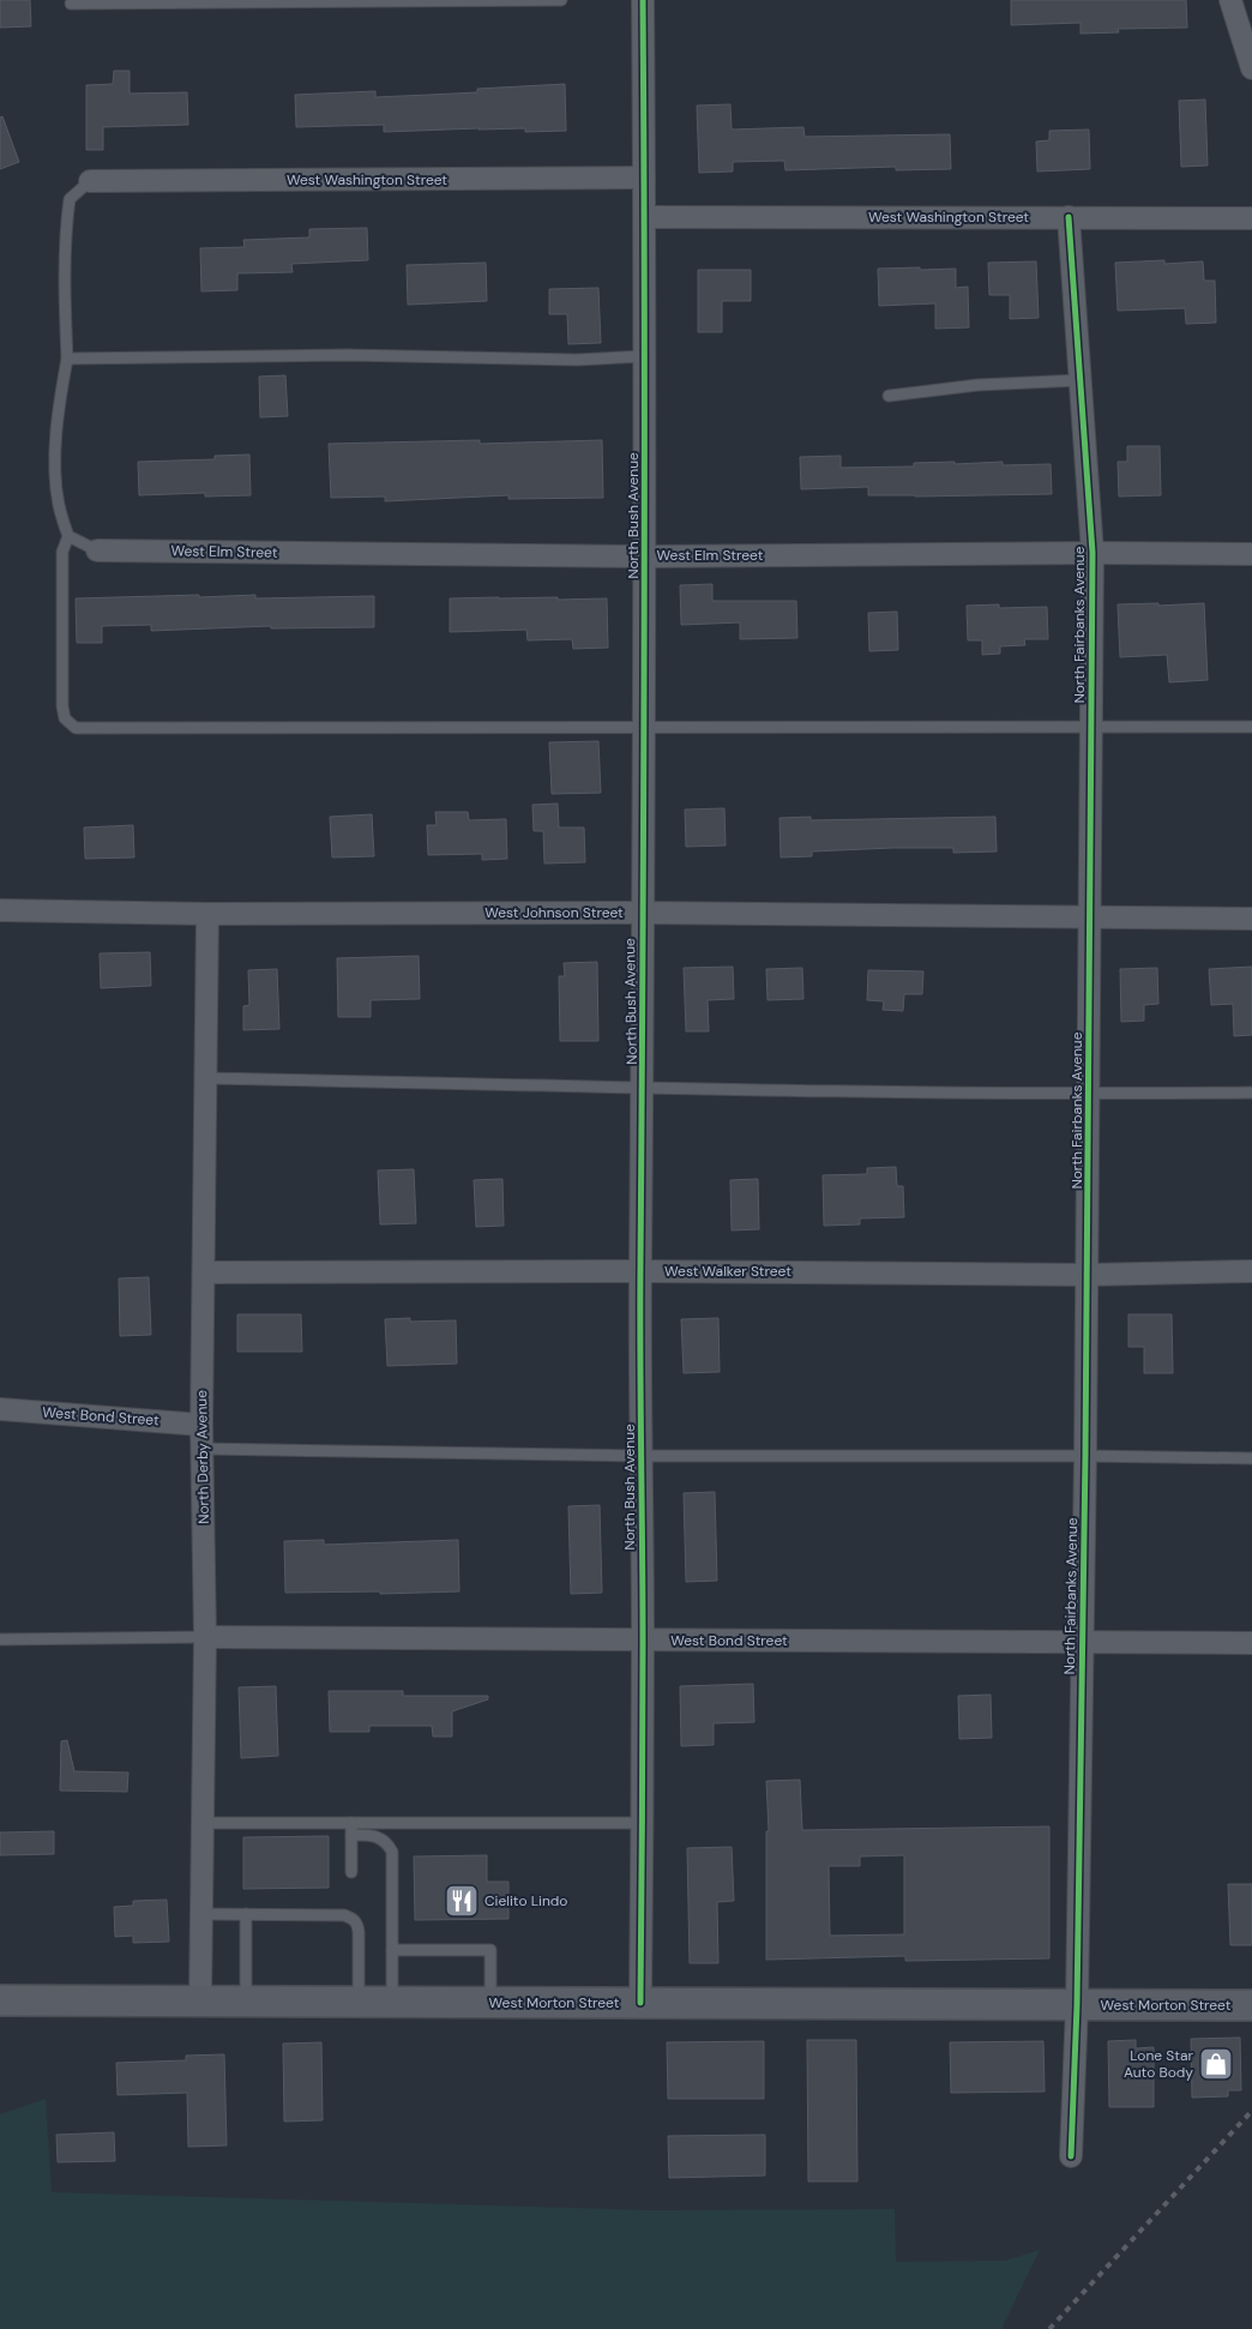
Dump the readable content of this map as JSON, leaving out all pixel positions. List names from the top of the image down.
{
  "streets": {
    "main road": ["West Morton Street"],
    "street": [
      "West Washington Street",
      "North Bush Avenue",
      "West Elm Street",
      "North Fairbanks Avenue",
      "West Johnson Street",
      "West Walker Street",
      "West Bond Street",
      "North Derby Avenue"
    ]
  },
  "crossings": [
    ["West Washington Street", "North Bush Avenue"],
    ["West Washington Street", "North Fairbanks Avenue"],
    ["North Bush Avenue", "West Elm Street"],
    ["North Bush Avenue", "West Johnson Street"],
    ["North Bush Avenue", "West Walker Street"],
    ["North Bush Avenue", "West Bond Street"],
    ["North Bush Avenue", "West Morton Street"],
    ["West Elm Street", "North Fairbanks Avenue"],
    ["North Fairbanks Avenue", "West Johnson Street"],
    ["North Fairbanks Avenue", "West Walker Street"],
    ["North Fairbanks Avenue", "West Bond Street"],
    ["North Fairbanks Avenue", "West Morton Street"],
    ["West Johnson Street", "North Derby Avenue"],
    ["West Walker Street", "North Derby Avenue"],
    ["West Bond Street", "North Derby Avenue"],
    ["North Derby Avenue", "West Morton Street"]
  ],
  "places": {
    "restaurant": ["Cielito Lindo"],
    "shop": ["Lone Star Auto Body"]
  }
}
